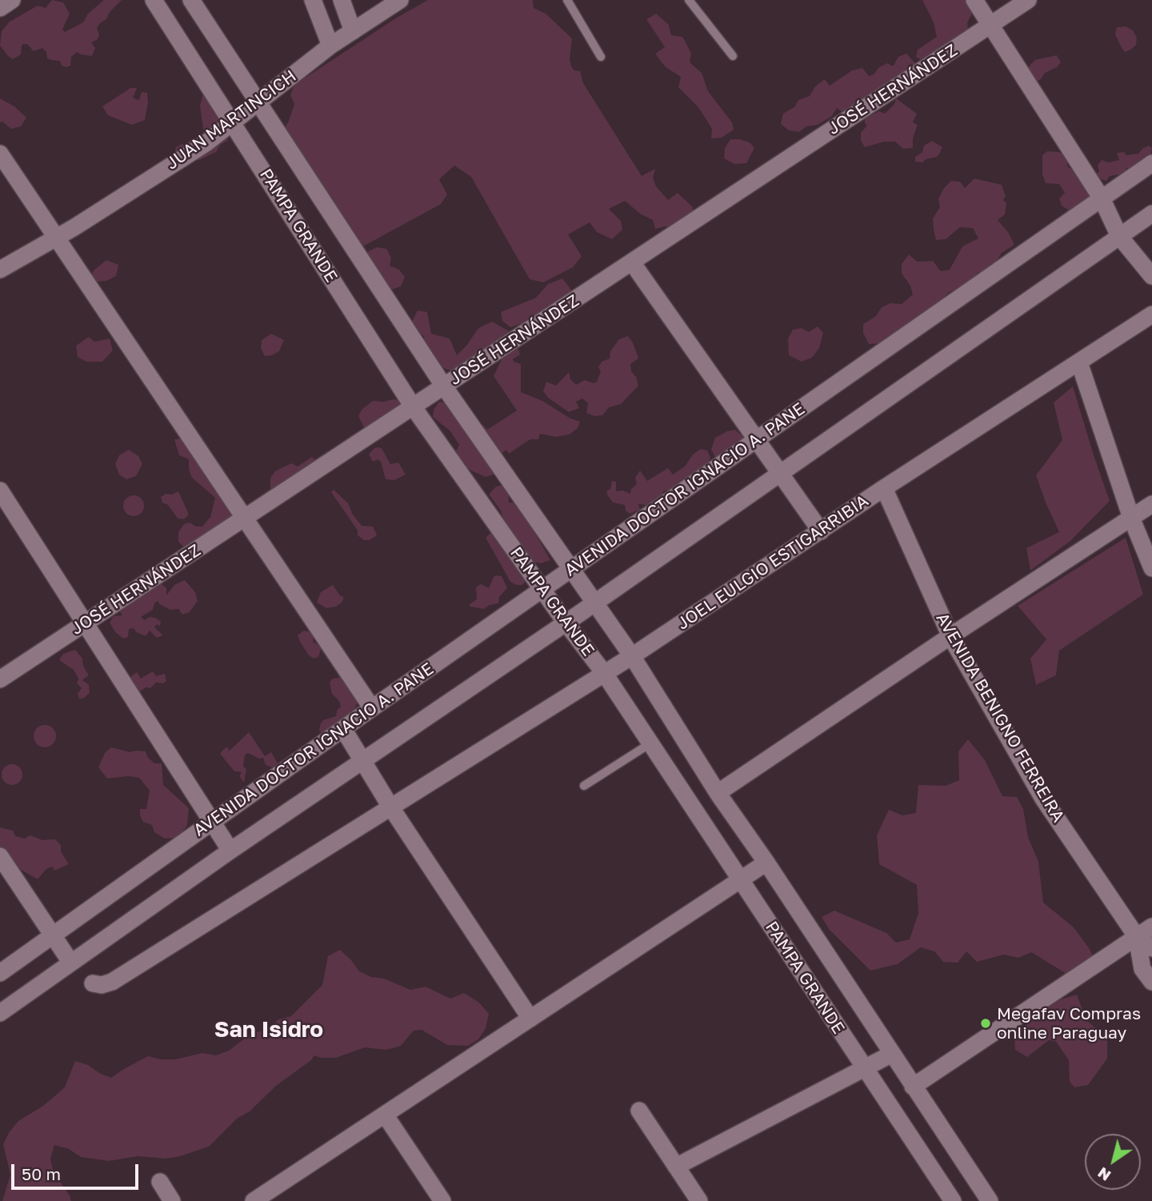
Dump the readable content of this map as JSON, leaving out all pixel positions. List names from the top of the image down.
{
  "streets": {
    "street": [
      "JOSÉ HERNÁNDEZ",
      "JUAN MARTINCICH",
      "PAMPA GRANDE",
      "AVENIDA DOCTOR IGNACIO A. PANE",
      "JOEL EULGIO ESTIGARRIBIA",
      "AVENIDA BENIGNO FERREIRA"
    ]
  },
  "crossings": [
    ["JOSÉ HERNÁNDEZ", "PAMPA GRANDE"],
    ["JUAN MARTINCICH", "PAMPA GRANDE"],
    ["PAMPA GRANDE", "AVENIDA DOCTOR IGNACIO A. PANE"],
    ["PAMPA GRANDE", "JOEL EULGIO ESTIGARRIBIA"],
    ["JOEL EULGIO ESTIGARRIBIA", "AVENIDA BENIGNO FERREIRA"]
  ],
  "districts": ["San Isidro"],
  "places": ["Megafav Compras online Paraguay"],
  "scale_bar": "50 m",
  "north": "bottom left"
}
